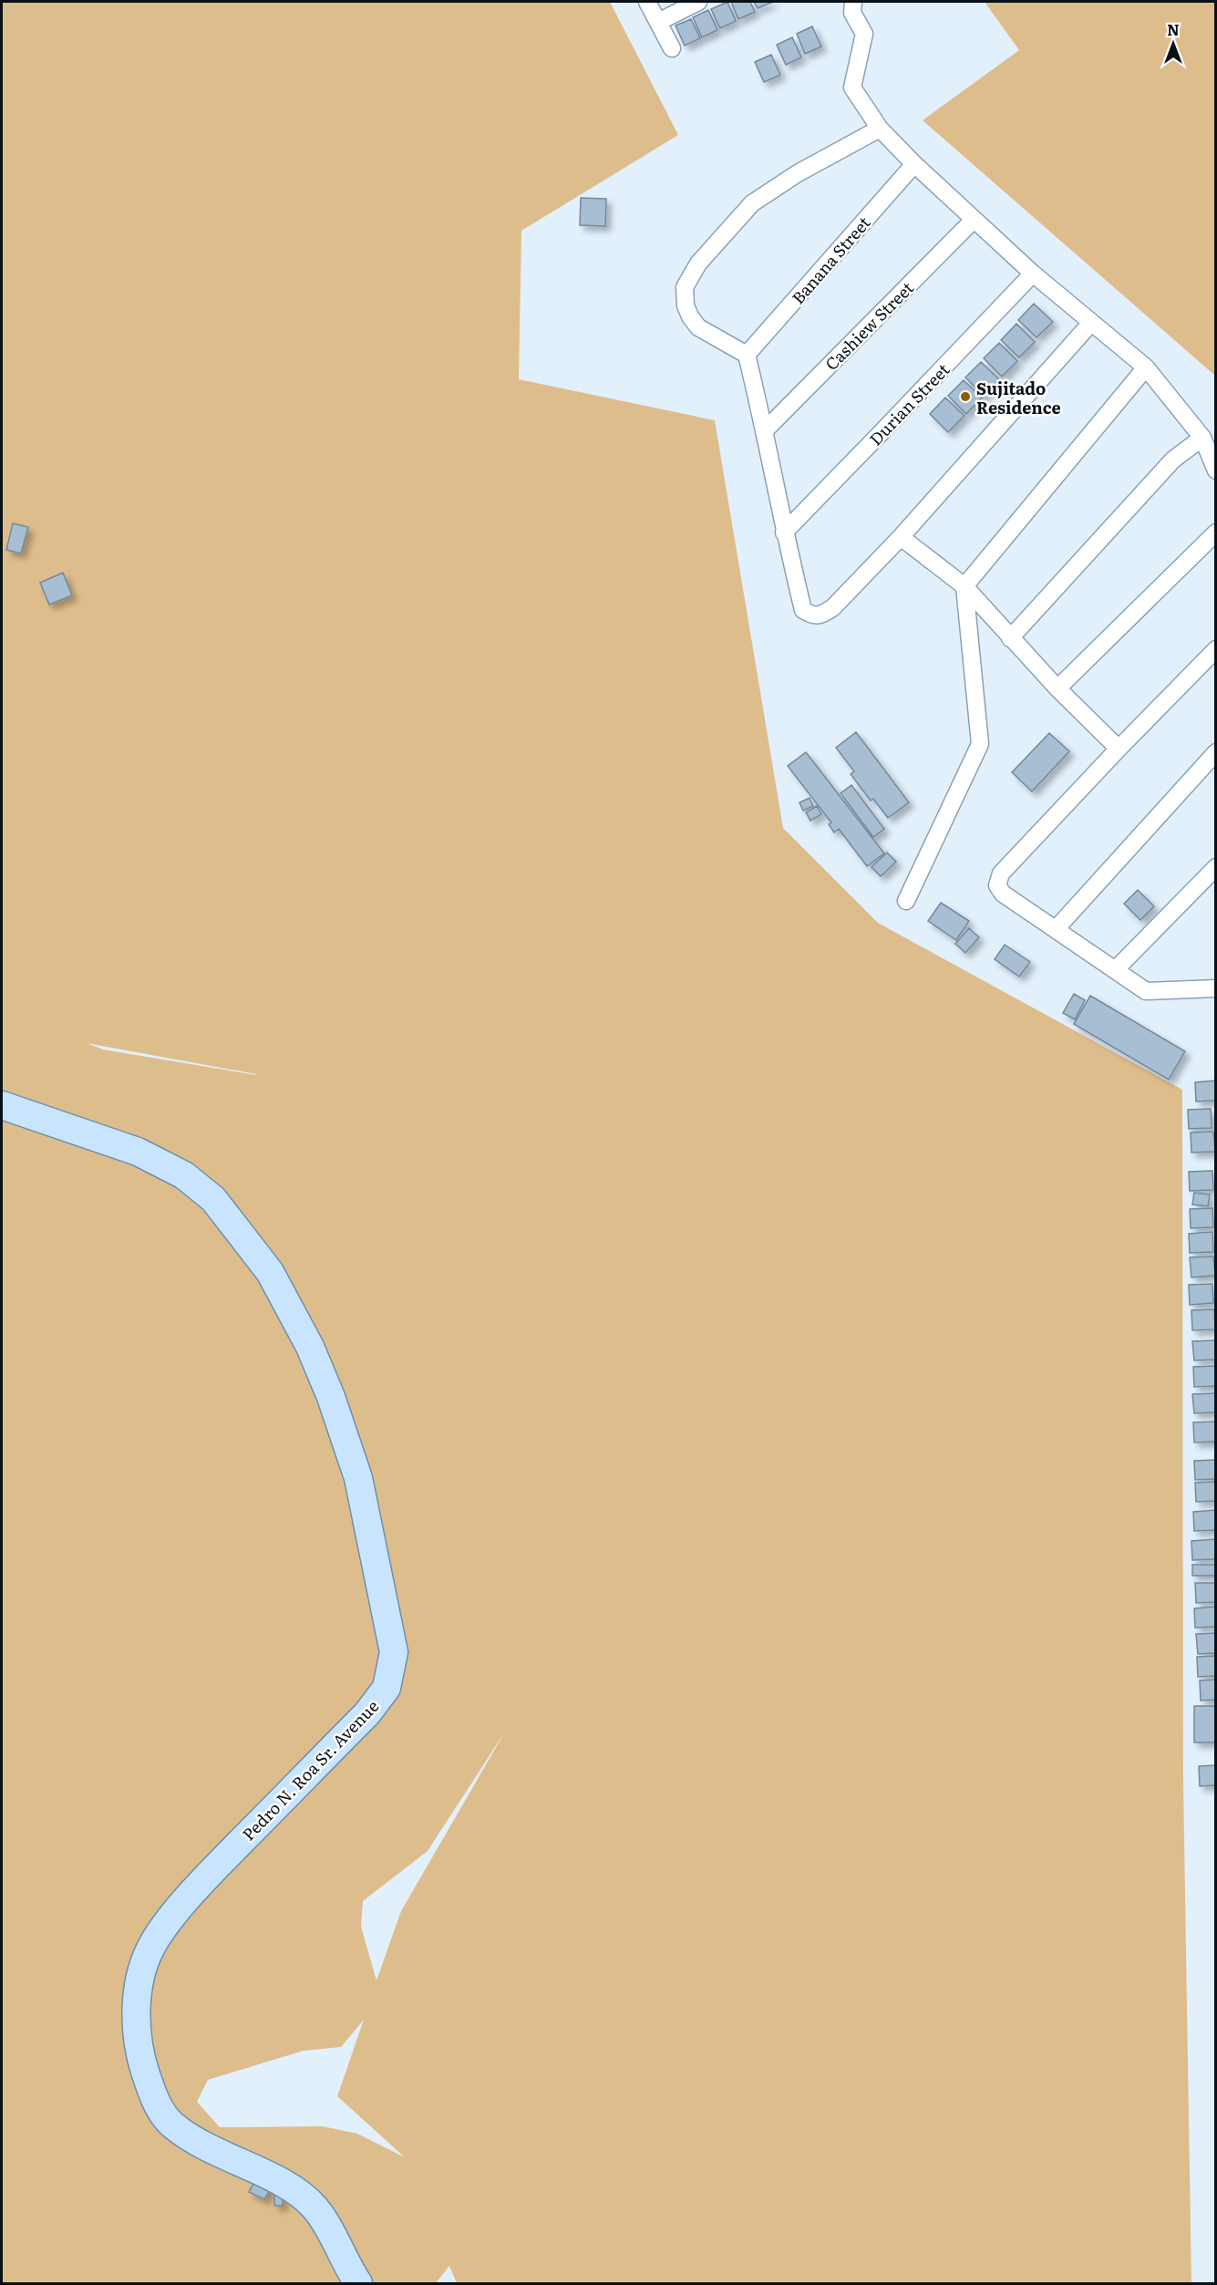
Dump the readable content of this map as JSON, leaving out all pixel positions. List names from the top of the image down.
{
  "streets": {
    "main road": ["Pedro N. Roa Sr. Avenue"],
    "street": ["Banana Street", "Cashiew Street", "Durian Street"]
  },
  "places": ["Sujitado Residence"],
  "north": "top"
}
